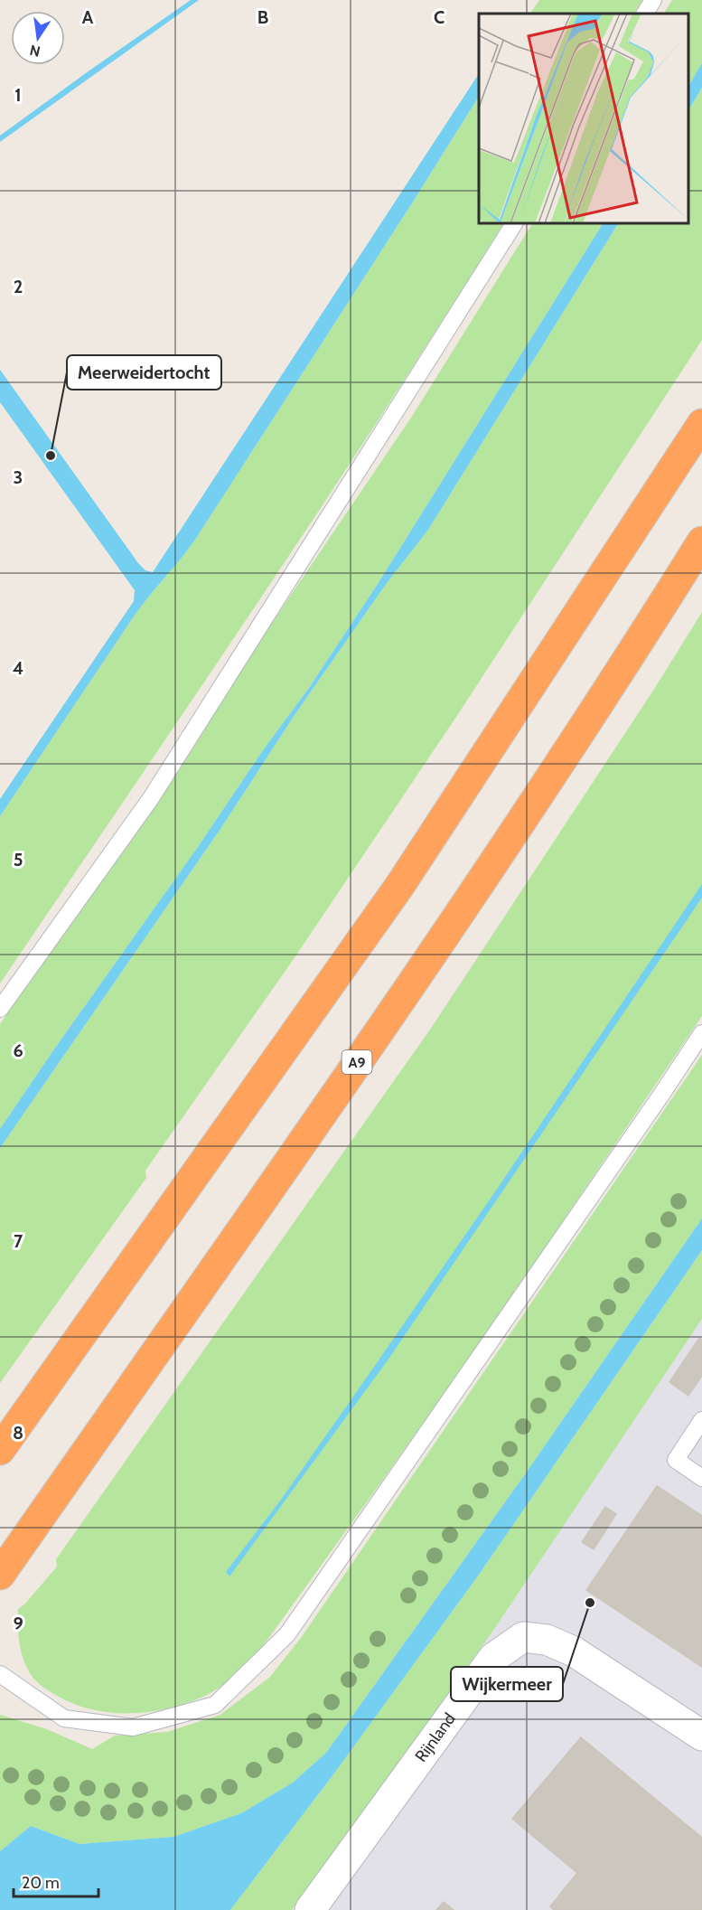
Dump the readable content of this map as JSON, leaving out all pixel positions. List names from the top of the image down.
{
  "streets": {
    "highway": ["A9"],
    "street": ["Rijnland"]
  },
  "places": ["Meerweidertocht", "Wijkermeer"],
  "scale_bar": "20 m",
  "north": "bottom",
  "grid": {
    "columns": ["A", "B", "C"],
    "rows": [
      "1",
      "2",
      "3",
      "4",
      "5",
      "6",
      "7",
      "8",
      "9"
    ]
  }
}
